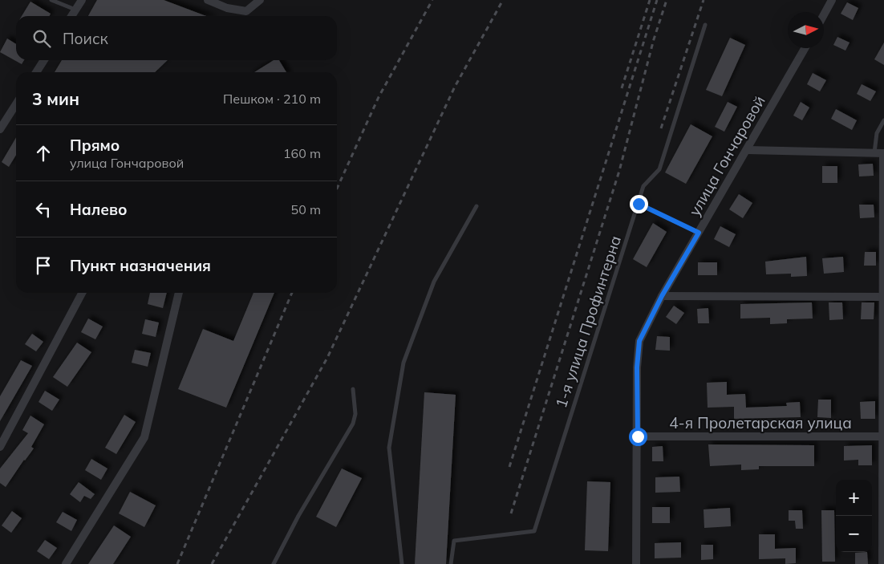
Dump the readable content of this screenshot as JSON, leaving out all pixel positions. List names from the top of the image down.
{
  "streets": {
    "street": ["улица Гончаровой", "4-я Пролетарская улица"],
    "lane": ["1-я улица Профинтерна"]
  },
  "crossings": [
    ["улица Гончаровой", "4-я Пролетарская улица"]
  ],
  "north": "right",
  "page": {
    "search": "Поиск",
    "heading": ["3 мин", "Пешком · 210 m"],
    "list": [
      ["Прямо", "улица Гончаровой", "160 m"],
      ["Налево", "50 m"],
      "Пункт назначения"
    ],
    "map_buttons": ["+", "−"]
  }
}
